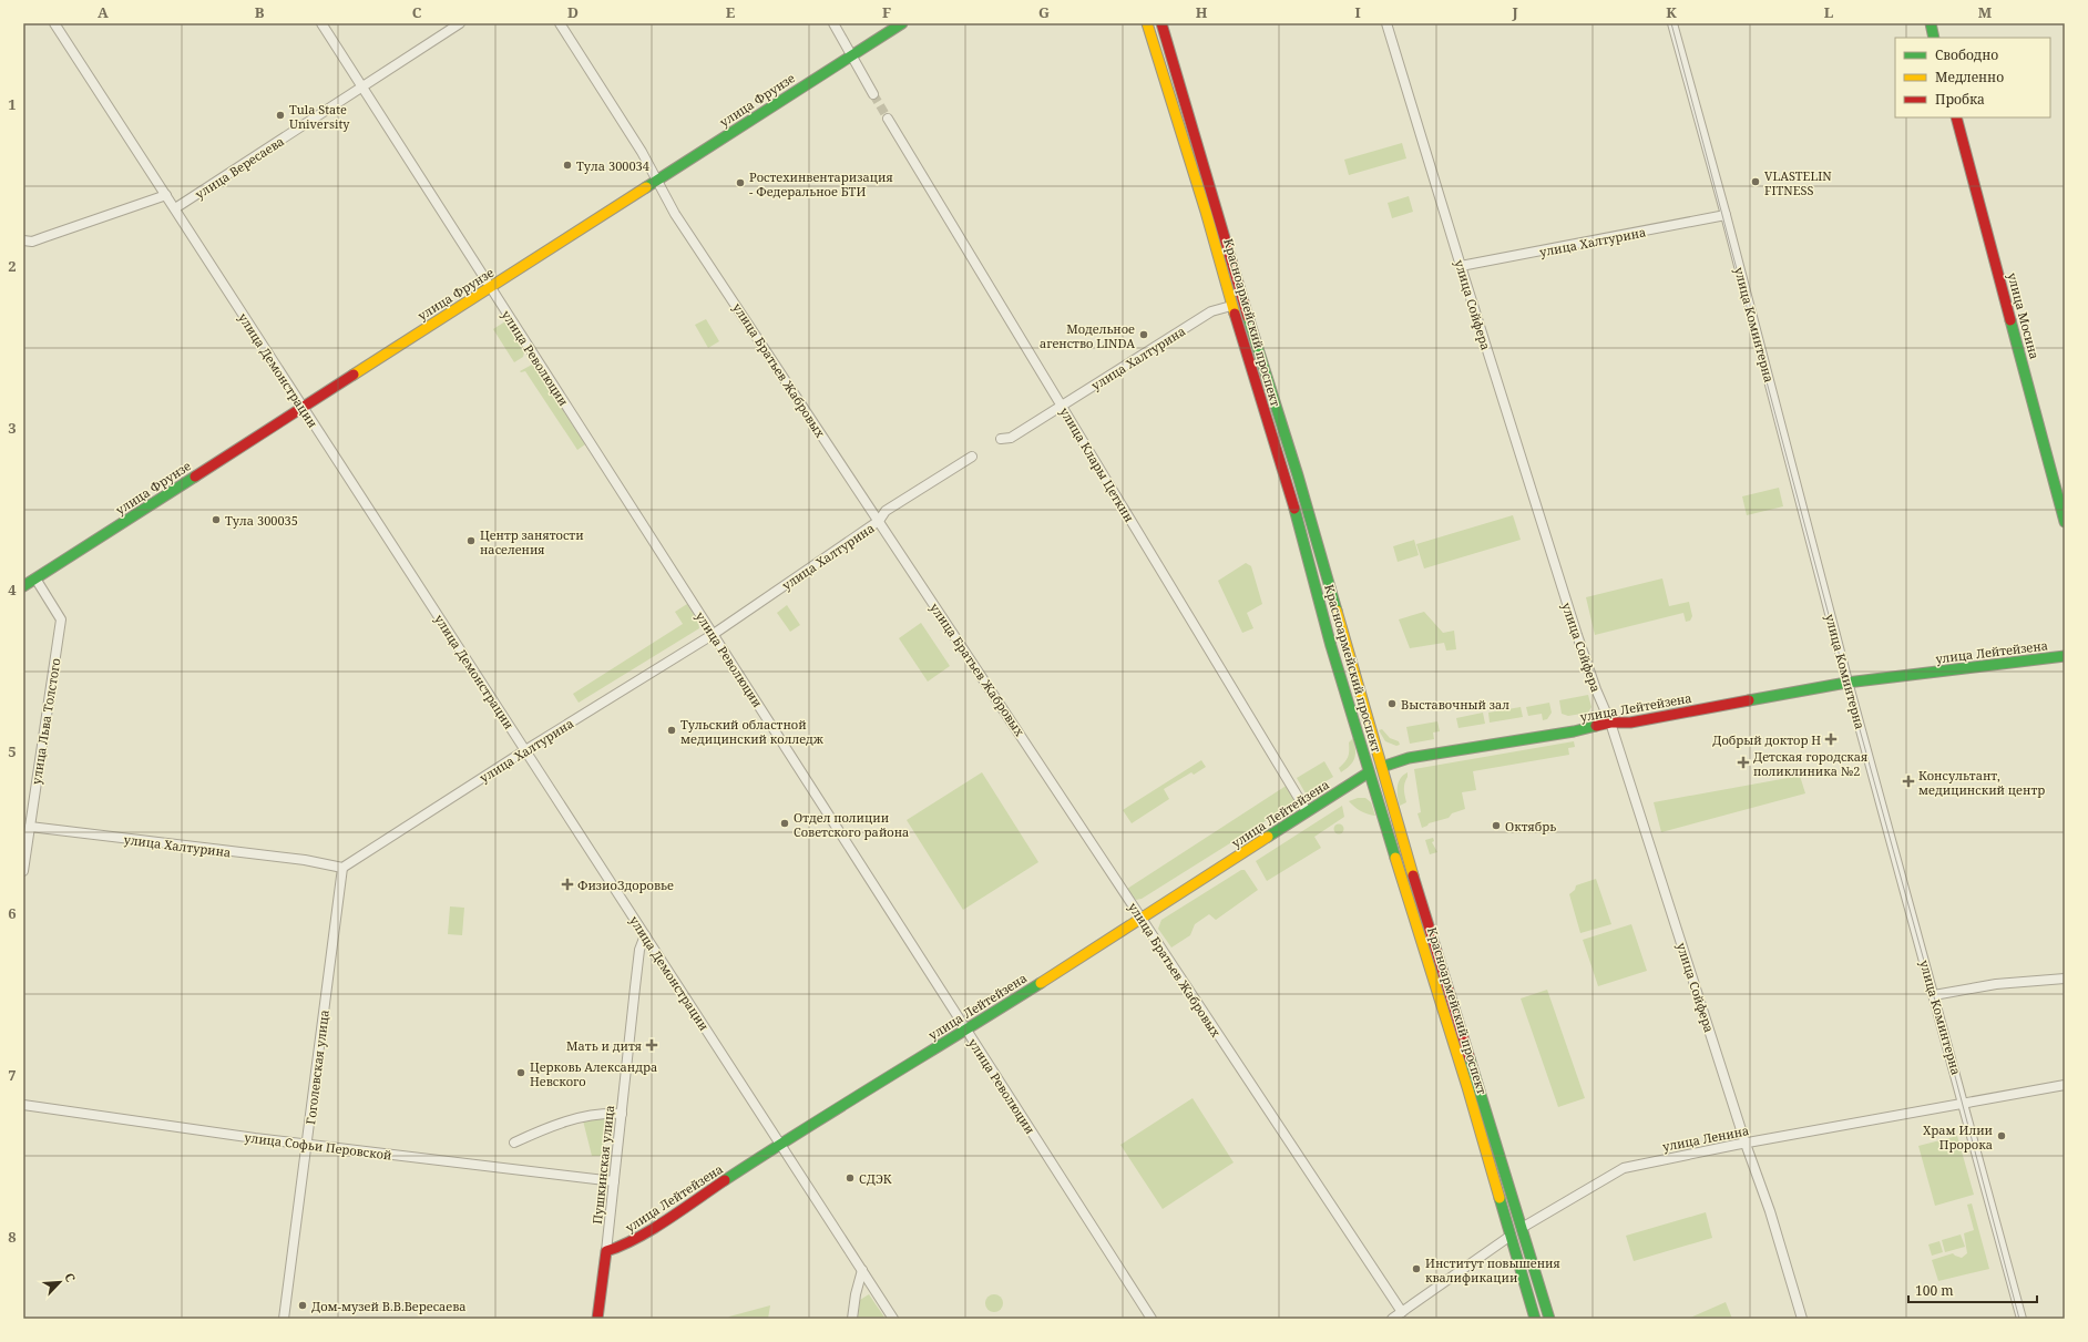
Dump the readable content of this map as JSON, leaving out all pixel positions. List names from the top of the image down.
{
  "streets": {
    "main road": [
      "улица Фрунзе",
      "улица Мосина",
      "Красноармейский проспект",
      "улица Лейтейзена",
      "улица Ленина",
      "Пушкинская улица"
    ],
    "street": [
      "улица Вересаева",
      "улица Халтурина",
      "улица Сойфера",
      "улица Коминтерна",
      "улица Революции",
      "улица Демонстрации",
      "улица Братьев Жабровых",
      "улица Клары Цеткин",
      "улица Льва Толстого",
      "Гоголевская улица",
      "улица Софьи Перовской"
    ]
  },
  "crossings": [
    ["улица Фрунзе", "улица Революции"],
    ["улица Фрунзе", "улица Демонстрации"],
    ["улица Фрунзе", "улица Братьев Жабровых"],
    ["улица Фрунзе", "улица Льва Толстого"],
    ["улица Вересаева", "улица Революции"],
    ["улица Вересаева", "улица Демонстрации"],
    ["улица Халтурина", "улица Сойфера"],
    ["улица Халтурина", "Красноармейский проспект"],
    ["улица Халтурина", "улица Коминтерна"],
    ["улица Халтурина", "улица Революции"],
    ["улица Халтурина", "улица Демонстрации"],
    ["улица Халтурина", "улица Братьев Жабровых"],
    ["улица Халтурина", "улица Клары Цеткин"],
    ["улица Халтурина", "улица Льва Толстого"],
    ["улица Халтурина", "Гоголевская улица"],
    ["улица Сойфера", "улица Лейтейзена"],
    ["улица Сойфера", "улица Ленина"],
    ["Красноармейский проспект", "улица Лейтейзена"],
    ["Красноармейский проспект", "улица Ленина"],
    ["улица Коминтерна", "улица Лейтейзена"],
    ["улица Коминтерна", "улица Ленина"],
    ["улица Революции", "улица Лейтейзена"],
    ["улица Демонстрации", "улица Лейтейзена"],
    ["улица Демонстрации", "Пушкинская улица"],
    ["улица Братьев Жабровых", "улица Лейтейзена"],
    ["улица Братьев Жабровых", "улица Ленина"],
    ["улица Клары Цеткин", "улица Лейтейзена"],
    ["улица Лейтейзена", "Пушкинская улица"],
    ["Гоголевская улица", "улица Софьи Перовской"],
    ["улица Софьи Перовской", "Пушкинская улица"]
  ],
  "places": {
    "other": [
      "Tula State University",
      "Тула 300034",
      "VLASTELIN FITNESS",
      "Ростехинвентаризация - Федеральное БТИ",
      "Модельное агенство LINDA",
      "Тула 300035",
      "Центр занятости населения",
      "Выставочный зал",
      "Тульский областной медицинский колледж",
      "Отдел полиции Советского района",
      "Октябрь",
      "Церковь Александра Невского",
      "Храм Илии Пророка",
      "СДЭК",
      "Институт повышения квалификации",
      "Дом-музей В.В.Вересаева"
    ],
    "health": [
      "Добрый доктор Н",
      "Детская городская поликлиника №2",
      "Консультант, медицинский центр",
      "ФизиоЗдоровье",
      "Мать и дитя"
    ]
  },
  "legend": ["Свободно", "Медленно", "Пробка"],
  "scale_bar": "100 m",
  "north": "top right",
  "grid": {
    "columns": [
      "A",
      "B",
      "C",
      "D",
      "E",
      "F",
      "G",
      "H",
      "I",
      "J",
      "K",
      "L",
      "M"
    ],
    "rows": [
      "1",
      "2",
      "3",
      "4",
      "5",
      "6",
      "7",
      "8"
    ]
  }
}
